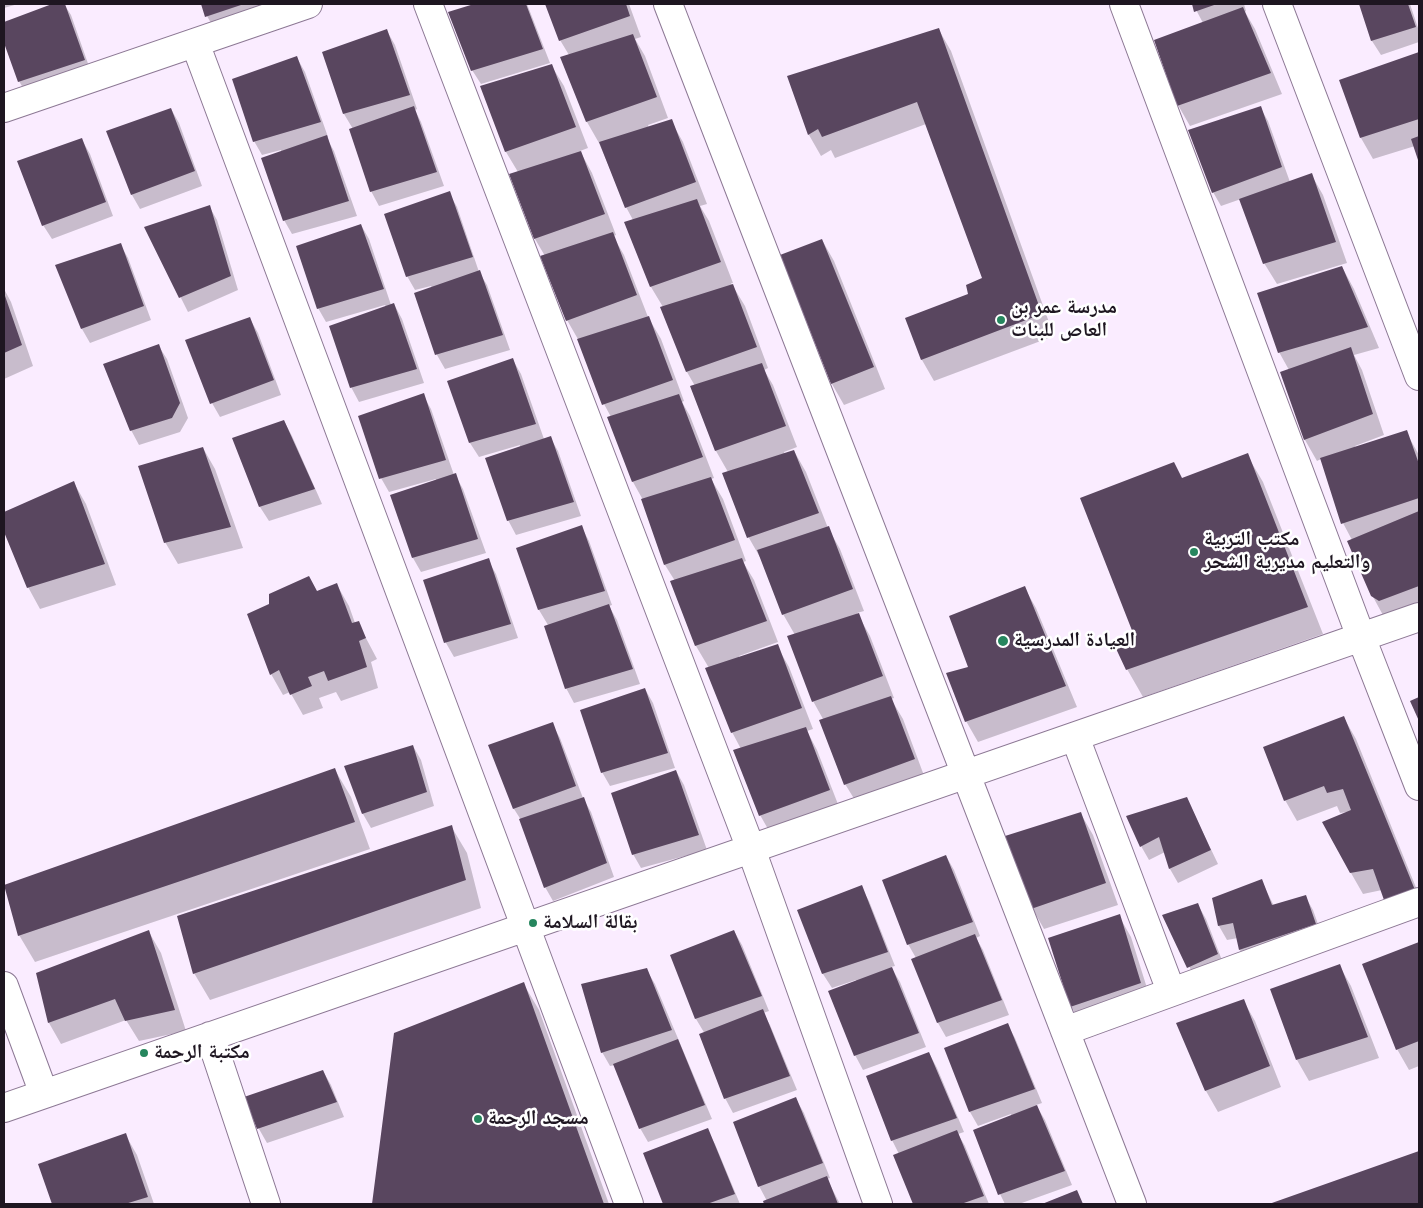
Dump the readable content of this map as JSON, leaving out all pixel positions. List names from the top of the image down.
{
  "places": [
    "مدرسة عمر بن العاص للبنات",
    "مكتب التربية والتعليم مديرية الشحر",
    "العيادة المدرسية",
    "بقالة السلامة",
    "مكتبة الرحمة",
    "مسجد الرحمة"
  ]
}
